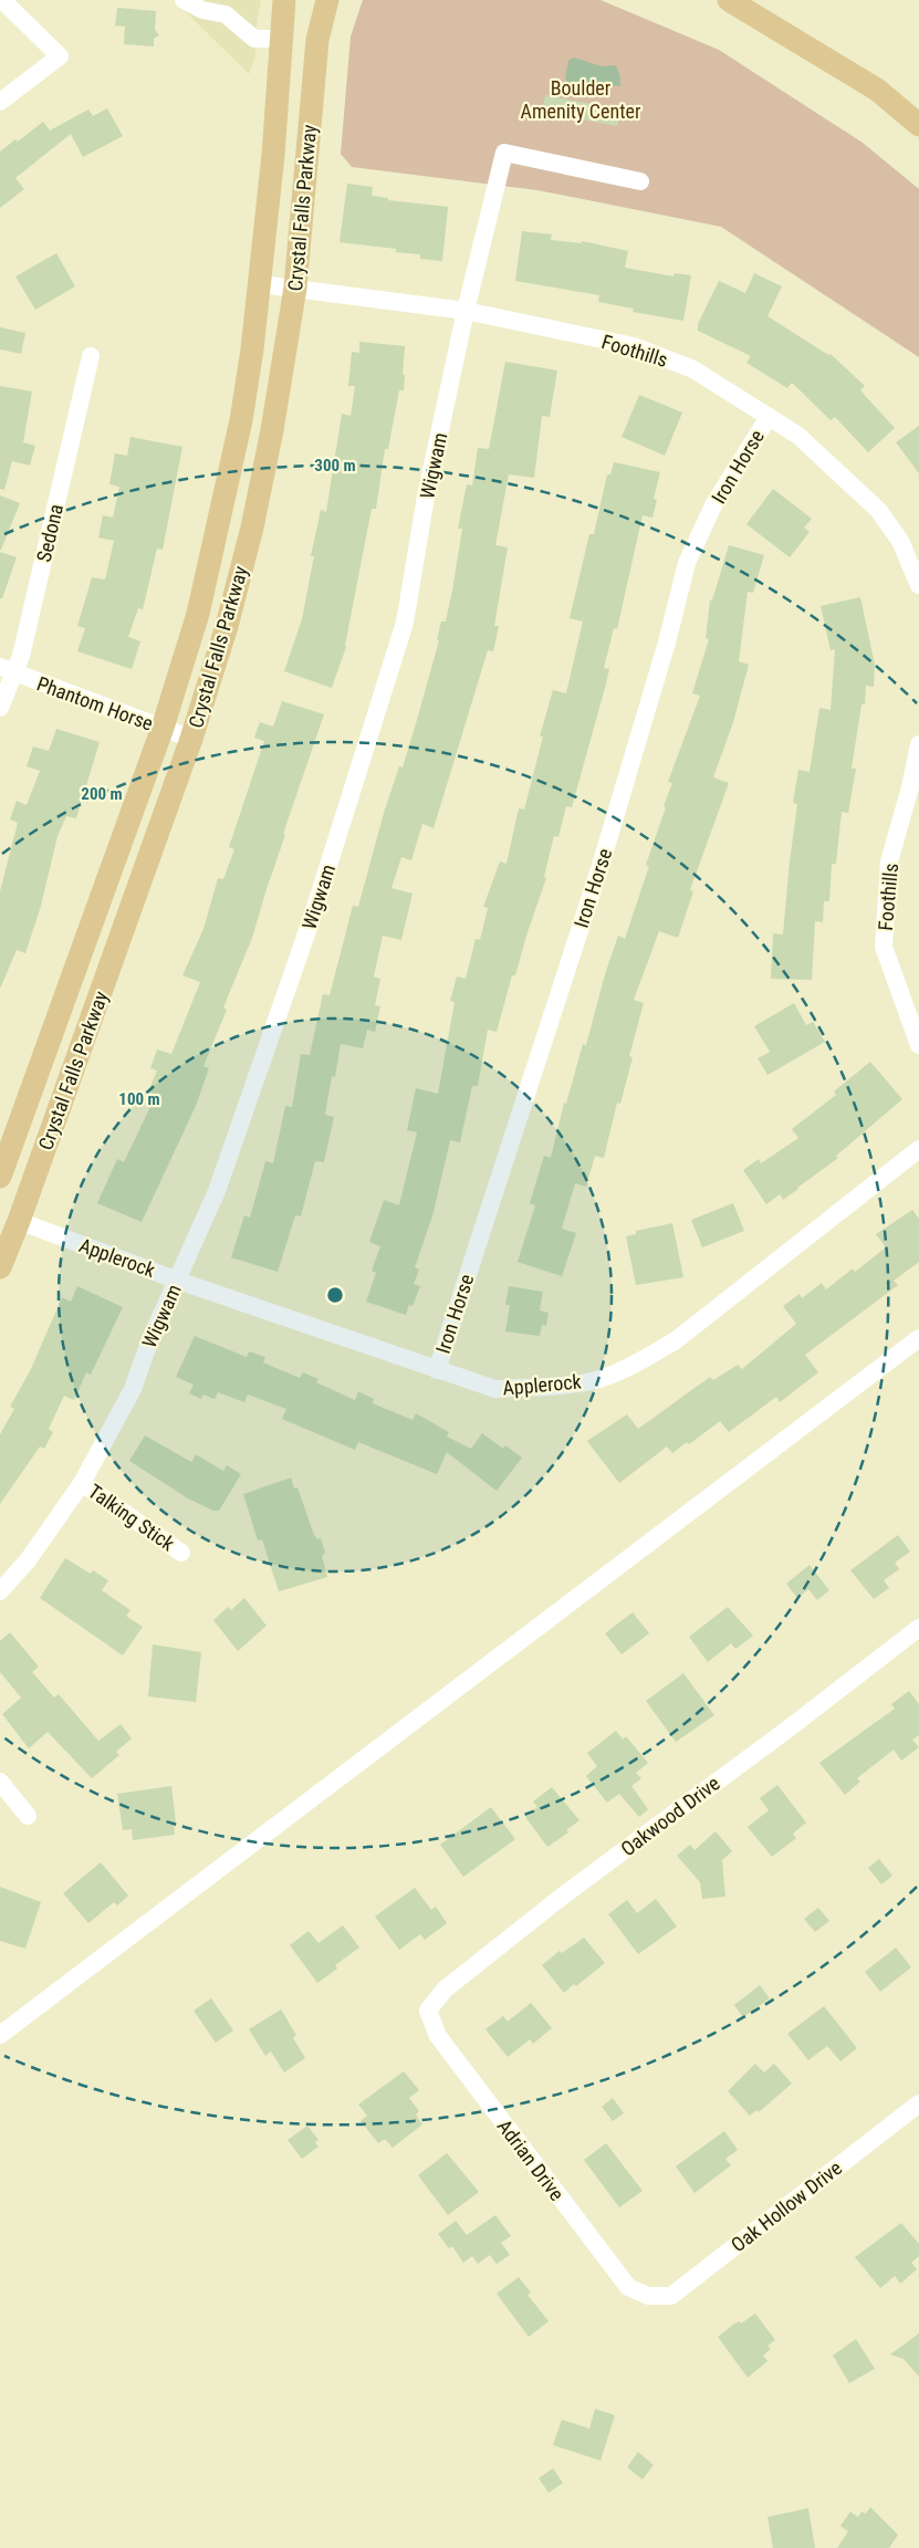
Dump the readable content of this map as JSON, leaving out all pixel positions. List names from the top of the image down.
{
  "streets": {
    "main road": ["Crystal Falls Parkway"],
    "street": [
      "Foothills",
      "Wigwam",
      "Iron Horse",
      "Sedona",
      "Phantom Horse",
      "Applerock",
      "Talking Stick",
      "Oakwood Drive",
      "Adrian Drive",
      "Oak Hollow Drive"
    ]
  },
  "crossings": [
    ["Crystal Falls Parkway", "Foothills"],
    ["Crystal Falls Parkway", "Phantom Horse"],
    ["Crystal Falls Parkway", "Applerock"],
    ["Foothills", "Wigwam"],
    ["Foothills", "Iron Horse"],
    ["Wigwam", "Applerock"],
    ["Wigwam", "Talking Stick"],
    ["Iron Horse", "Applerock"],
    ["Sedona", "Phantom Horse"],
    ["Oakwood Drive", "Adrian Drive"],
    ["Adrian Drive", "Oak Hollow Drive"]
  ],
  "parks": ["Boulder Amenity Center"],
  "rings": ["300 m", "200 m", "100 m"]
}
